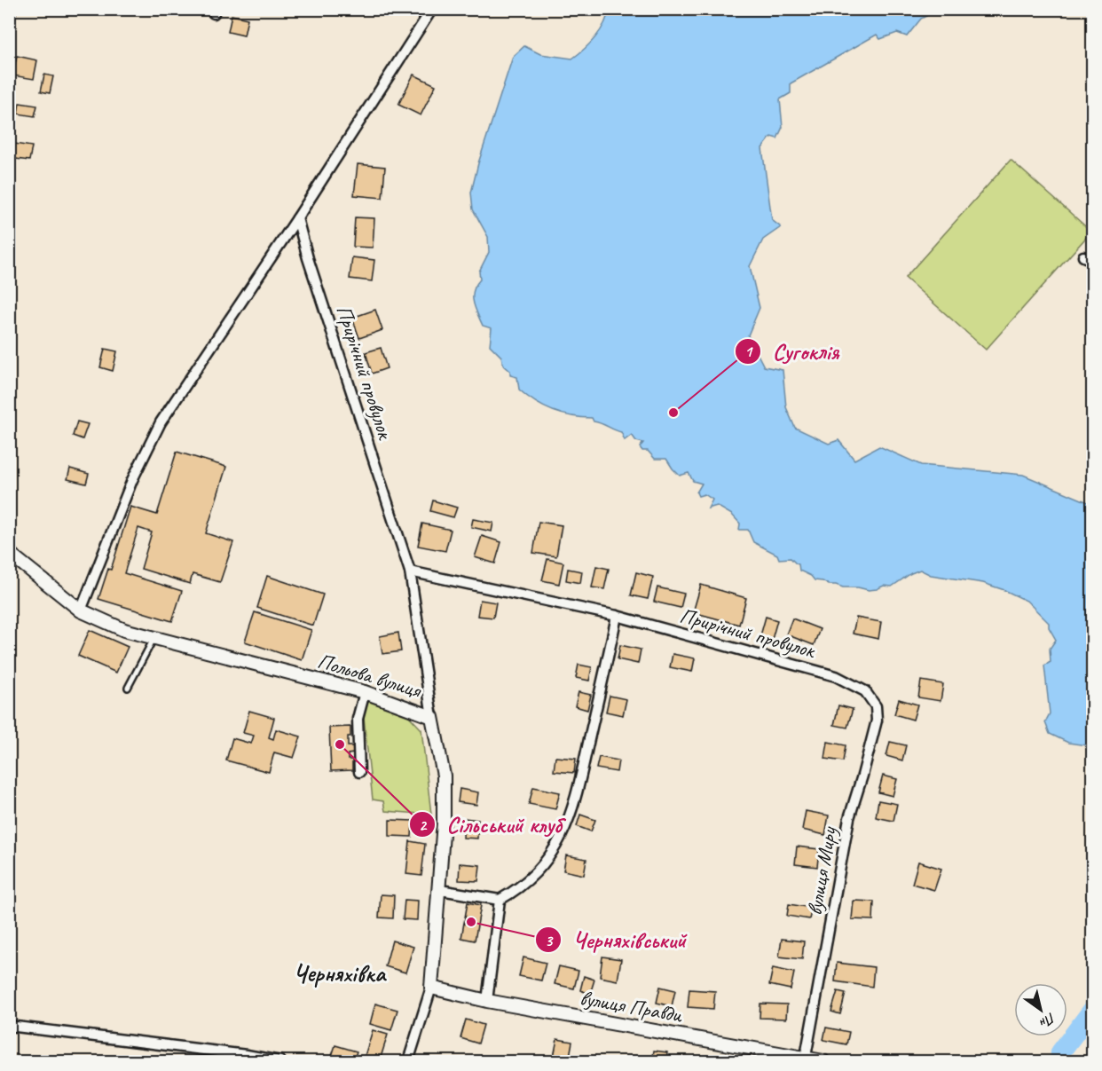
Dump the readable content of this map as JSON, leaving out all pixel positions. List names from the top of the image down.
{
  "streets": {
    "street": [
      "Прирічний провулок",
      "Польова вулиця",
      "вулиця Миру",
      "вулиця Правди"
    ]
  },
  "crossings": [
    ["Прирічний провулок", "вулиця Миру"],
    ["Польова вулиця", "вулиця Правди"],
    ["вулиця Миру", "вулиця Правди"]
  ],
  "districts": ["Черняхівка"],
  "places": ["Сугоклія", "Сільський клуб", "Черняхівський"],
  "north": "bottom right"
}
